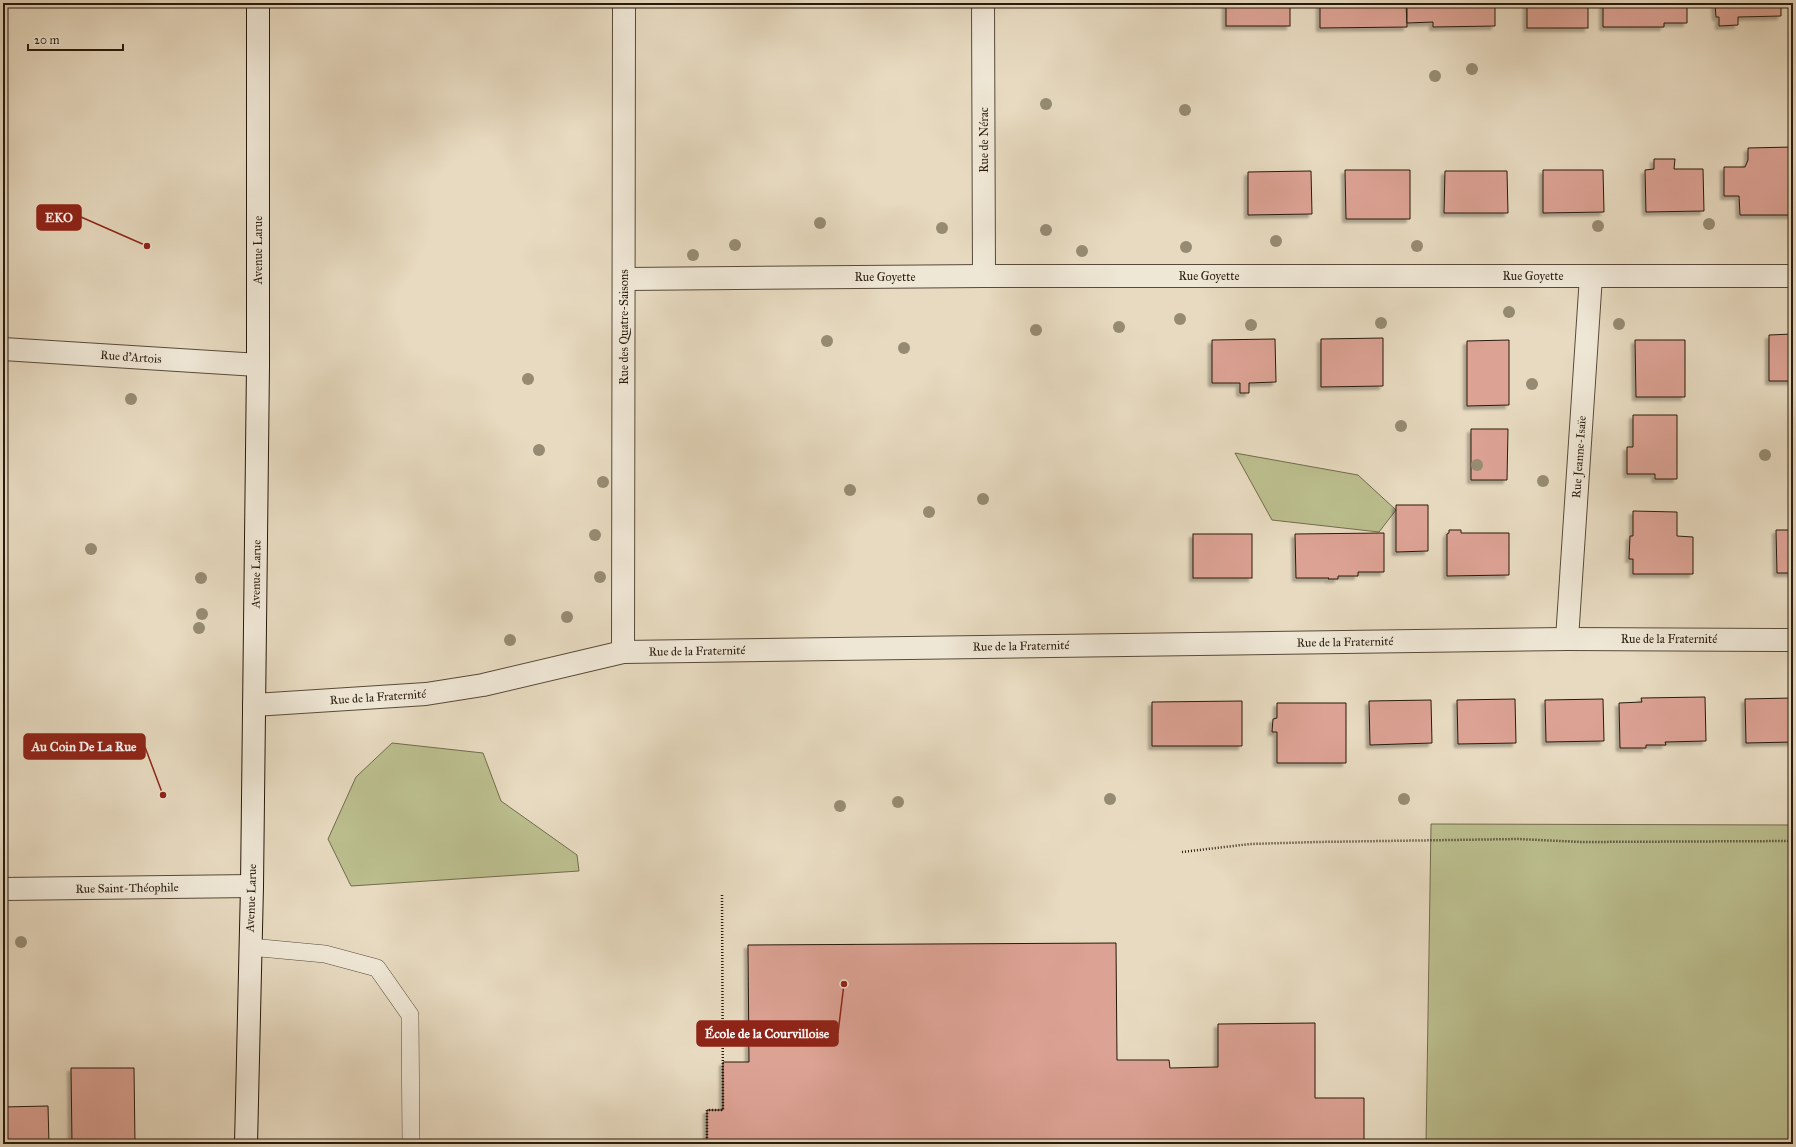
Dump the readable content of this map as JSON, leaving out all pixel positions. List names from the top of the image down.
{
  "streets": {
    "street": [
      "Rue de Nérac",
      "Avenue Larue",
      "Rue Goyette",
      "Rue des Quatre-Saisons",
      "Rue d'Artois",
      "Rue Jeanne-Isaïe",
      "Rue de la Fraternité",
      "Rue Saint-Théophile"
    ]
  },
  "crossings": [
    ["Rue de Nérac", "Rue Goyette"],
    ["Avenue Larue", "Rue d'Artois"],
    ["Avenue Larue", "Rue de la Fraternité"],
    ["Avenue Larue", "Rue Saint-Théophile"],
    ["Rue Goyette", "Rue des Quatre-Saisons"],
    ["Rue Goyette", "Rue Jeanne-Isaïe"],
    ["Rue des Quatre-Saisons", "Rue de la Fraternité"],
    ["Rue Jeanne-Isaïe", "Rue de la Fraternité"]
  ],
  "places": ["EKO", "Au Coin De La Rue", "École de la Courvilloise"],
  "scale_bar": "20 m"
}
